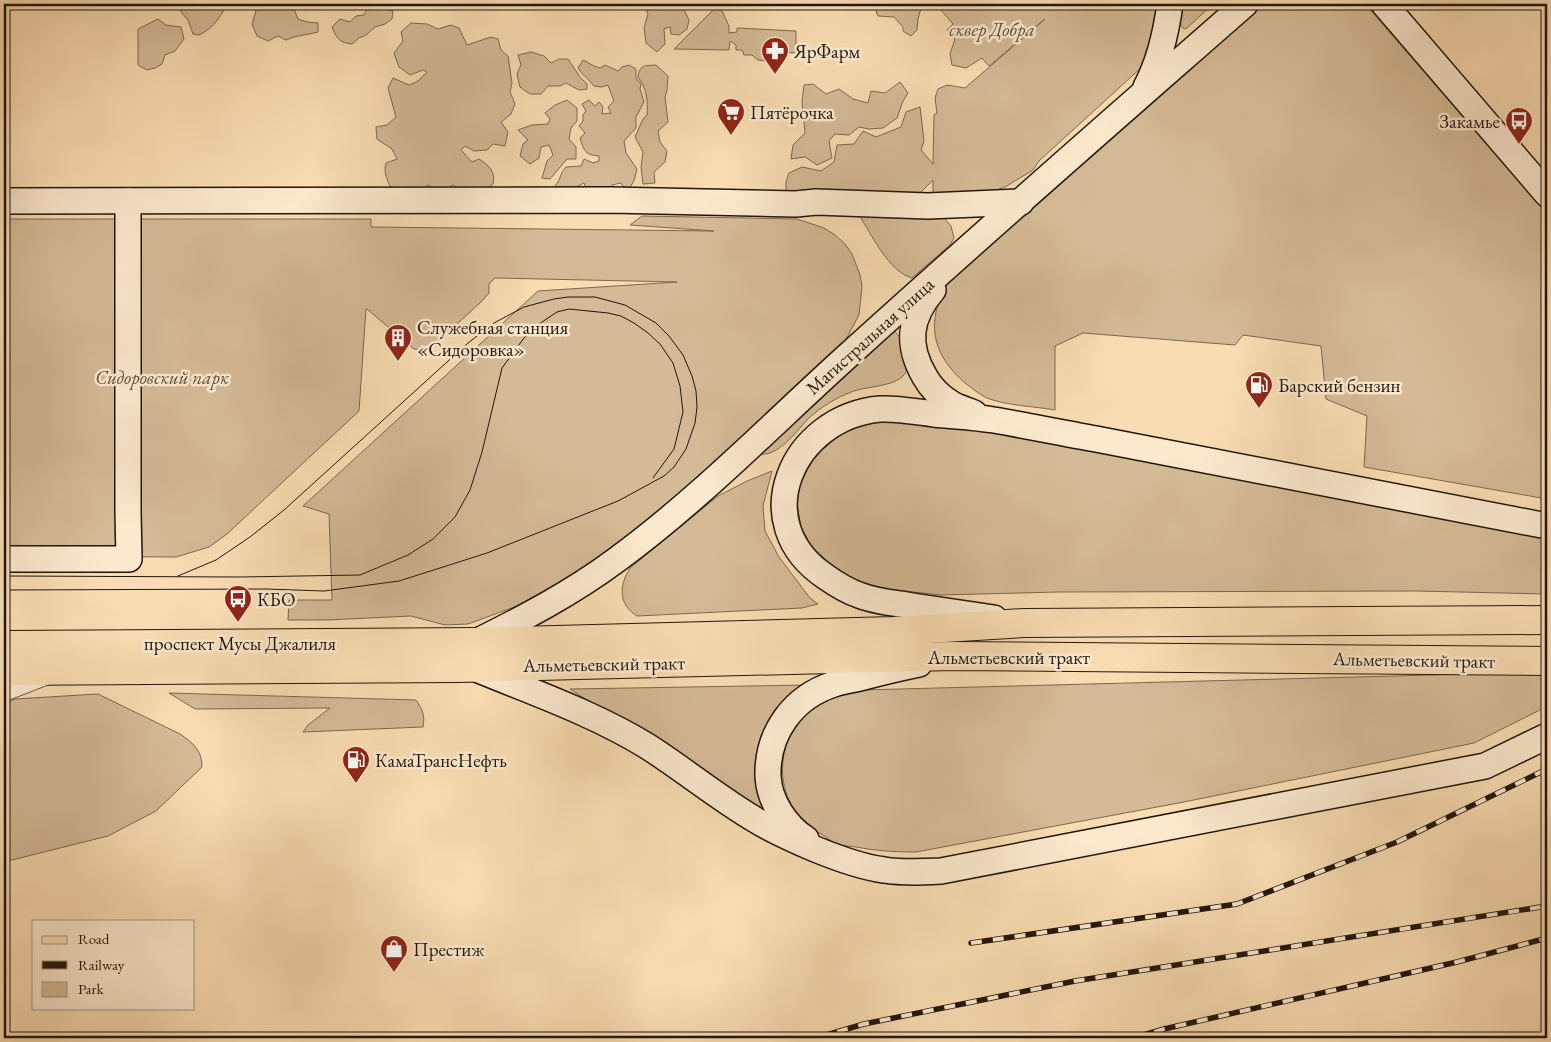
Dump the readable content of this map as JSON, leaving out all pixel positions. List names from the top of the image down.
{
  "streets": {
    "main road": ["Магистральная улица", "проспект Мусы Джалиля", "Альметьевский тракт"]
  },
  "crossings": [
    ["Магистральная улица", "проспект Мусы Джалиля"],
    ["Магистральная улица", "Альметьевский тракт"],
    ["проспект Мусы Джалиля", "Альметьевский тракт"]
  ],
  "parks": ["сквер Добра", "Сидоровский парк"],
  "places": {
    "pharmacy": ["ЯрФарм"],
    "supermarket": ["Пятёрочка"],
    "bus stop": ["Закамье", "КБО"],
    "building": ["Служебная станция «Сидоровка»"],
    "fuel station": ["Барский бензин", "КамаТрансНефть"],
    "shop": ["Престиж"]
  },
  "legend": ["Road", "Railway", "Park"]
}
